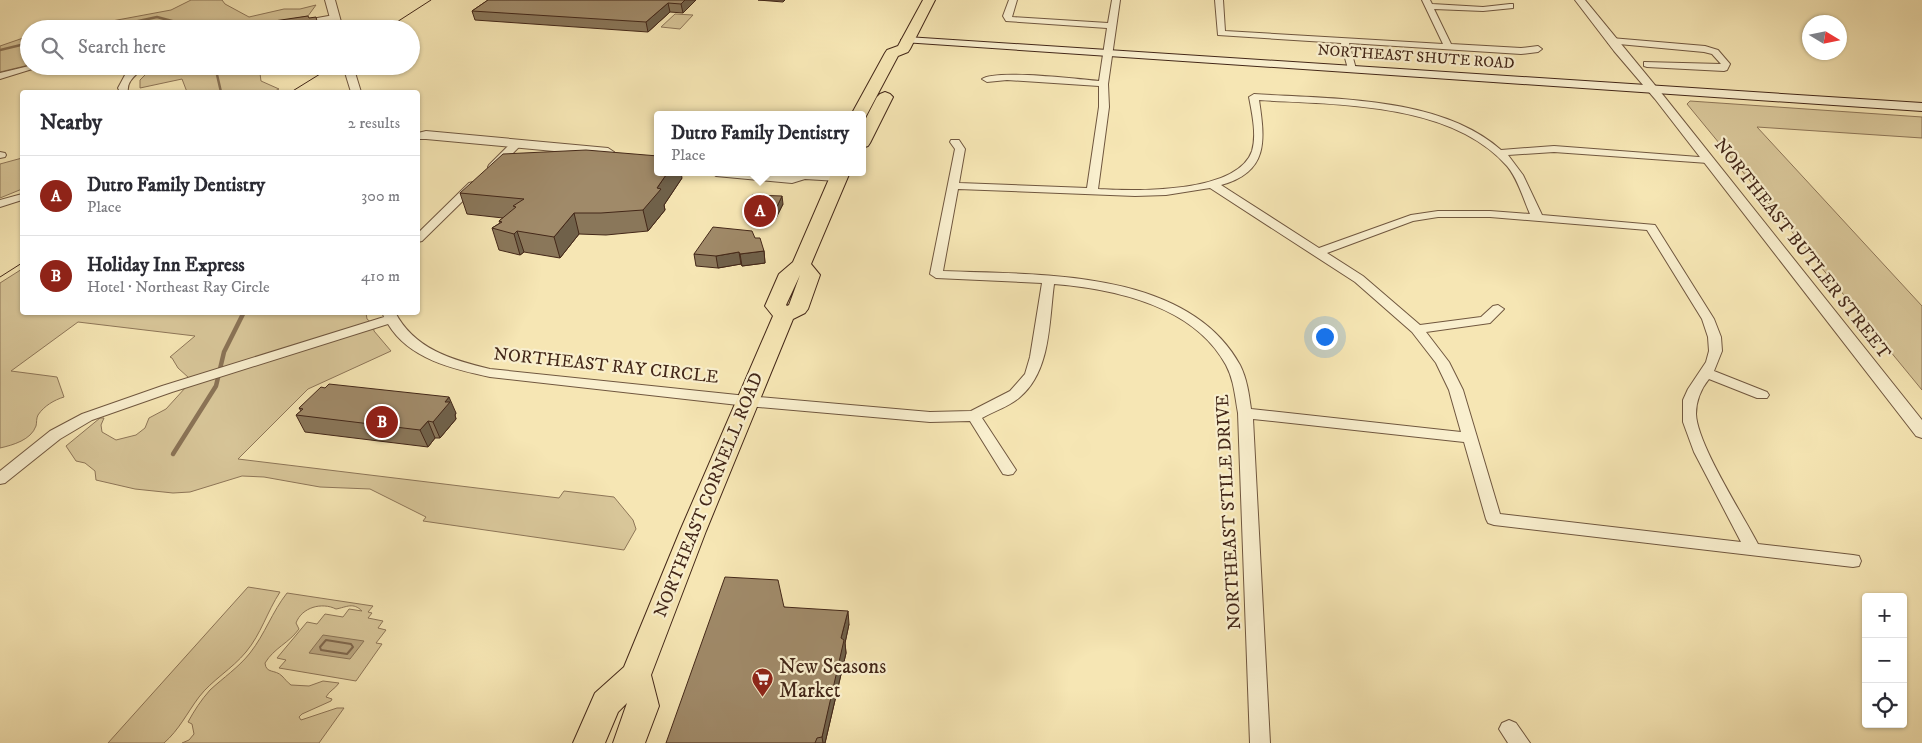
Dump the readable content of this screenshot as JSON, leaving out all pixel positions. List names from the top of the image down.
{
  "streets": {
    "highway": ["NORTHEAST CORNELL ROAD"],
    "main road": ["NORTHEAST SHUTE ROAD"],
    "street": ["NORTHEAST BUTLER STREET", "NORTHEAST RAY CIRCLE", "NORTHEAST STILE DRIVE"]
  },
  "crossings": [
    ["NORTHEAST SHUTE ROAD", "NORTHEAST BUTLER STREET"],
    ["NORTHEAST RAY CIRCLE", "NORTHEAST CORNELL ROAD"],
    ["NORTHEAST RAY CIRCLE", "NORTHEAST STILE DRIVE"]
  ],
  "places": {
    "supermarket": ["New Seasons Market"]
  },
  "north": "right",
  "page": {
    "search": "Search here",
    "heading": ["Nearby", "2 results"],
    "popup": ["Dutro Family Dentistry", "Place"],
    "list": [
      {
        "mark": "A",
        "name": "Dutro Family Dentistry",
        "note": "Place",
        "value": "300 m"
      },
      {
        "mark": "B",
        "name": "Holiday Inn Express",
        "note": "Hotel · Northeast Ray Circle",
        "value": "410 m"
      }
    ],
    "pins": ["A", "B"],
    "map_buttons": ["+", "−"]
  }
}
